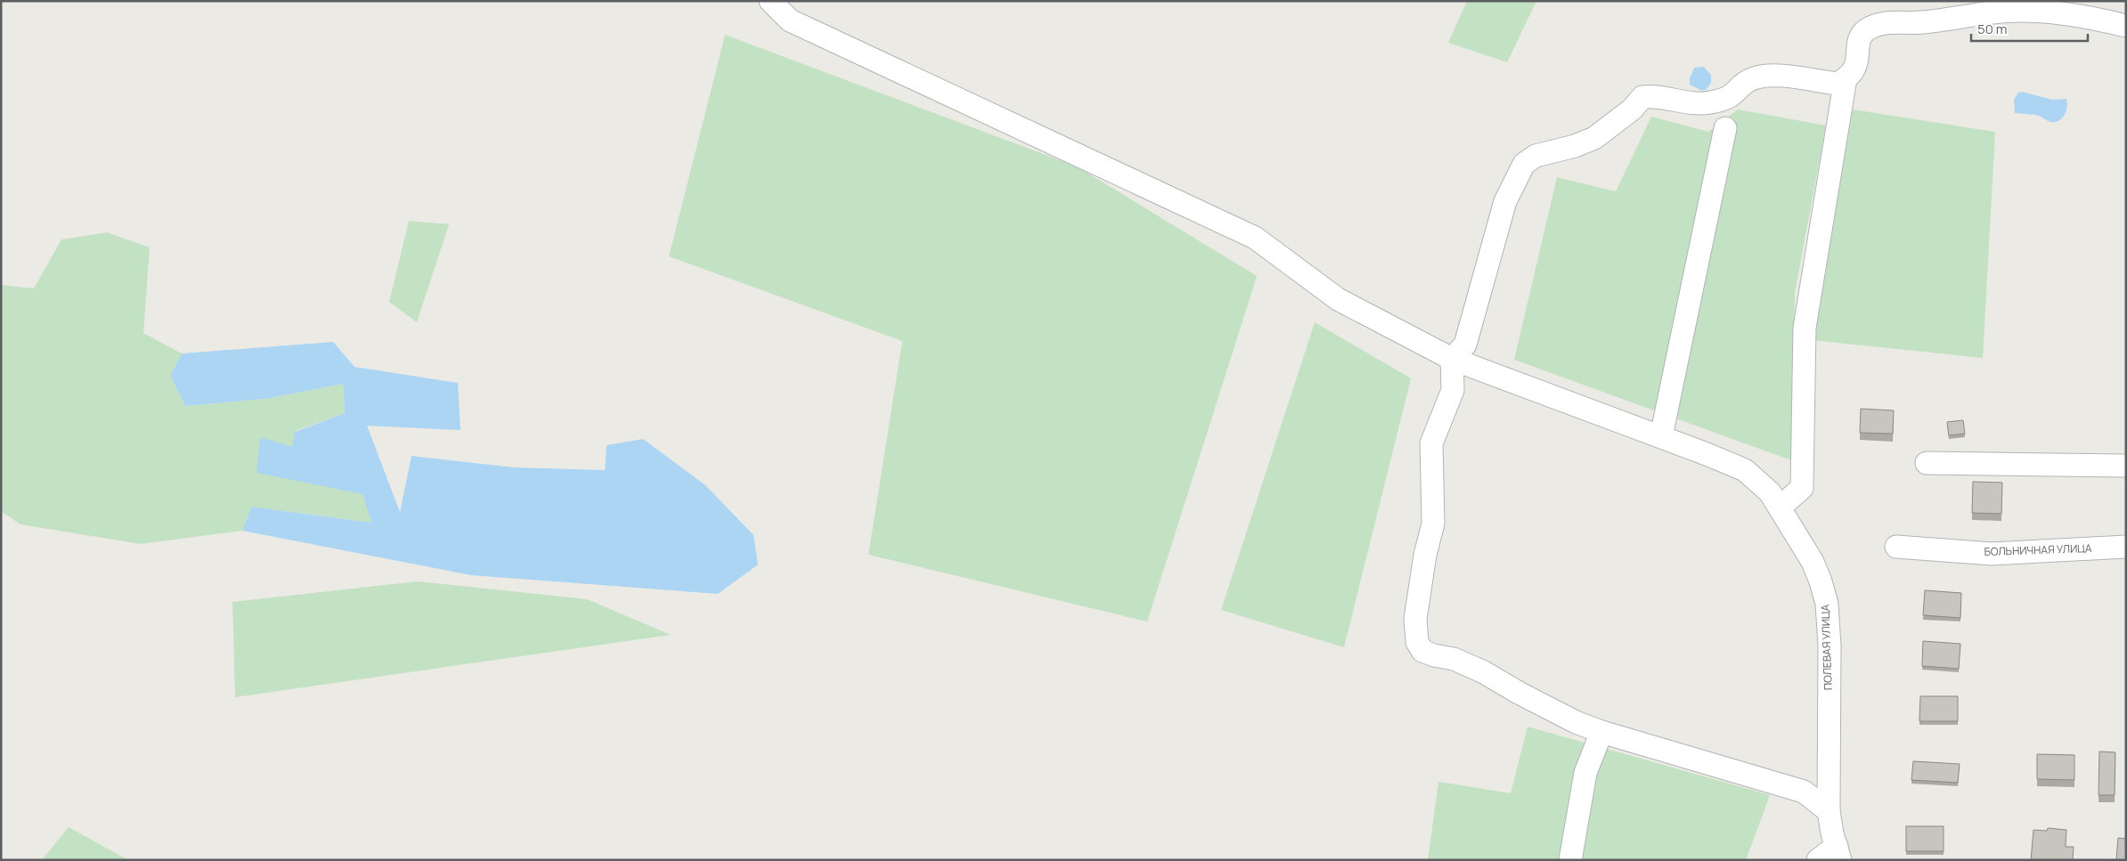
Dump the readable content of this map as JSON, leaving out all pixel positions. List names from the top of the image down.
{
  "streets": {
    "street": ["БОЛЬНИЧНАЯ УЛИЦА", "ПОЛЕВАЯ УЛИЦА"]
  },
  "scale_bar": "50 m"
}
